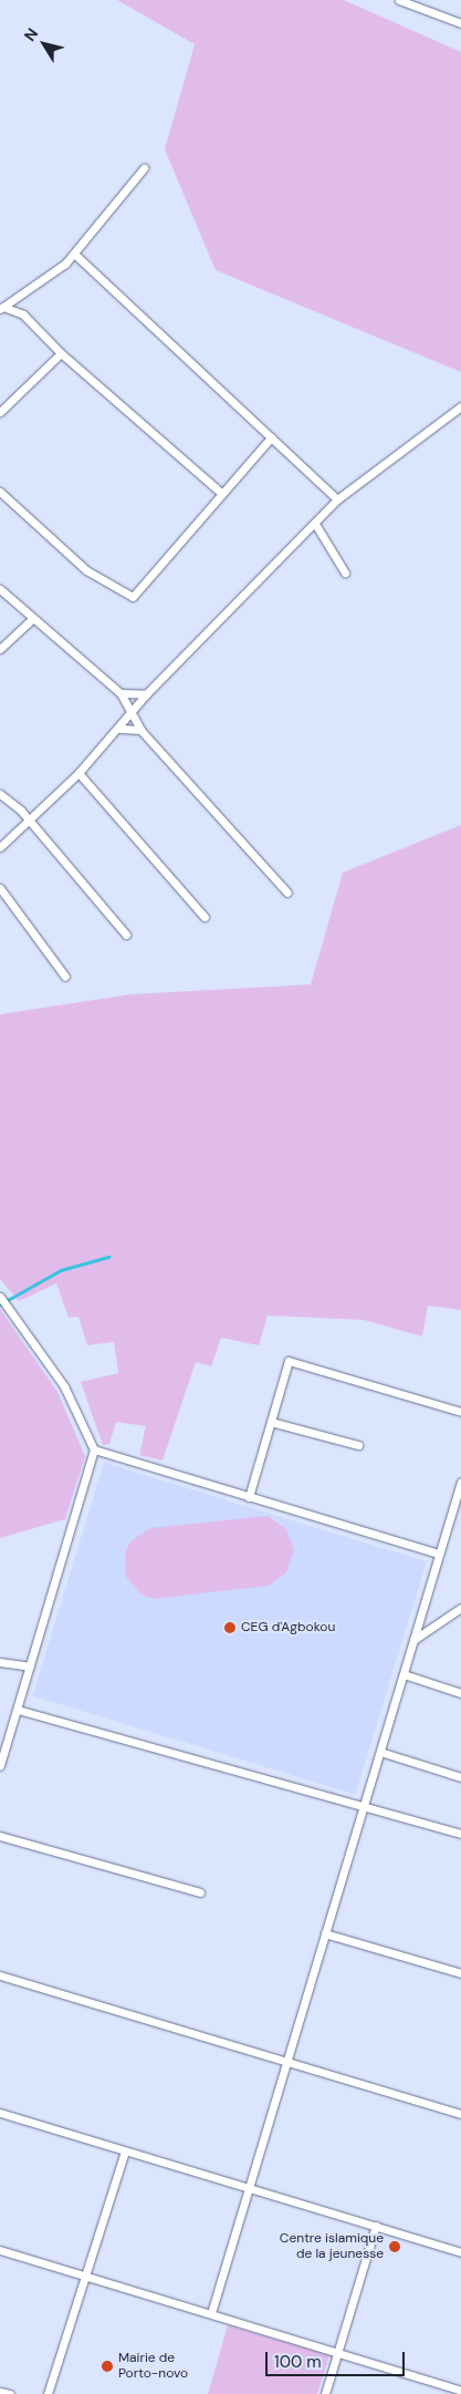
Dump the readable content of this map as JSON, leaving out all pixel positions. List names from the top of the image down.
{
  "places": ["CEG d'Agbokou", "Centre islamique de la jeunesse", "Mairie de Porto-novo"],
  "scale_bar": "100 m",
  "north": "top left"
}
